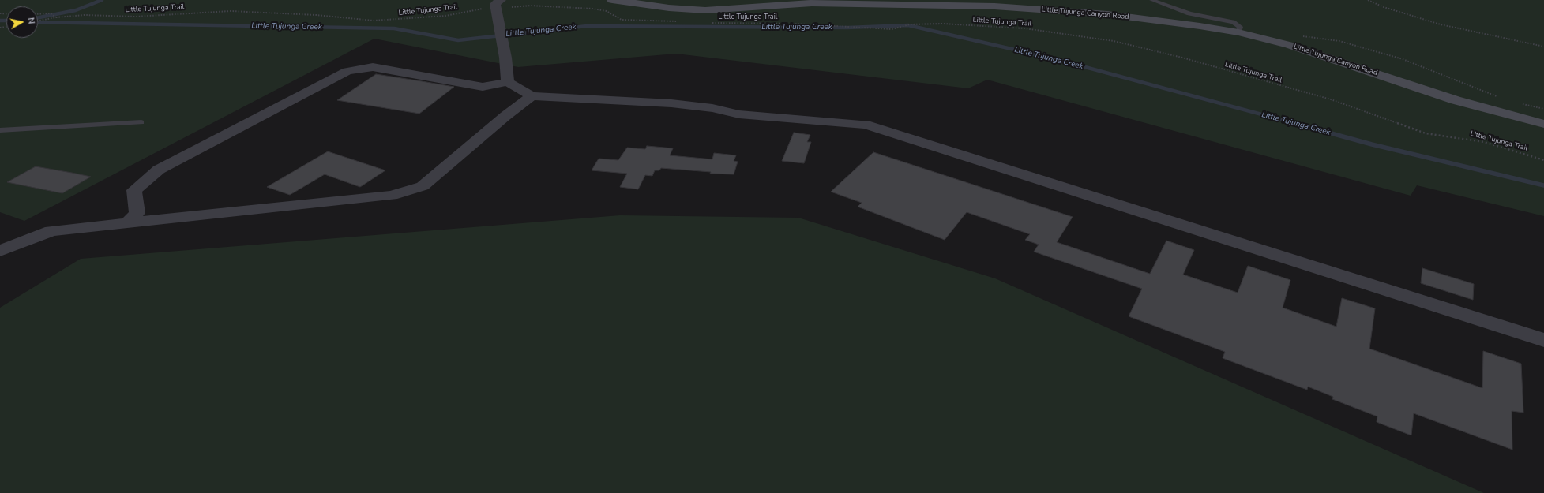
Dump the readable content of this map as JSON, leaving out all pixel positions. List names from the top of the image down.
{
  "streets": {
    "main road": ["Little Tujunga Canyon Road"],
    "path": ["Little Tujunga Trail"]
  },
  "water": ["Little Tujunga Creek"],
  "north": "right"
}
